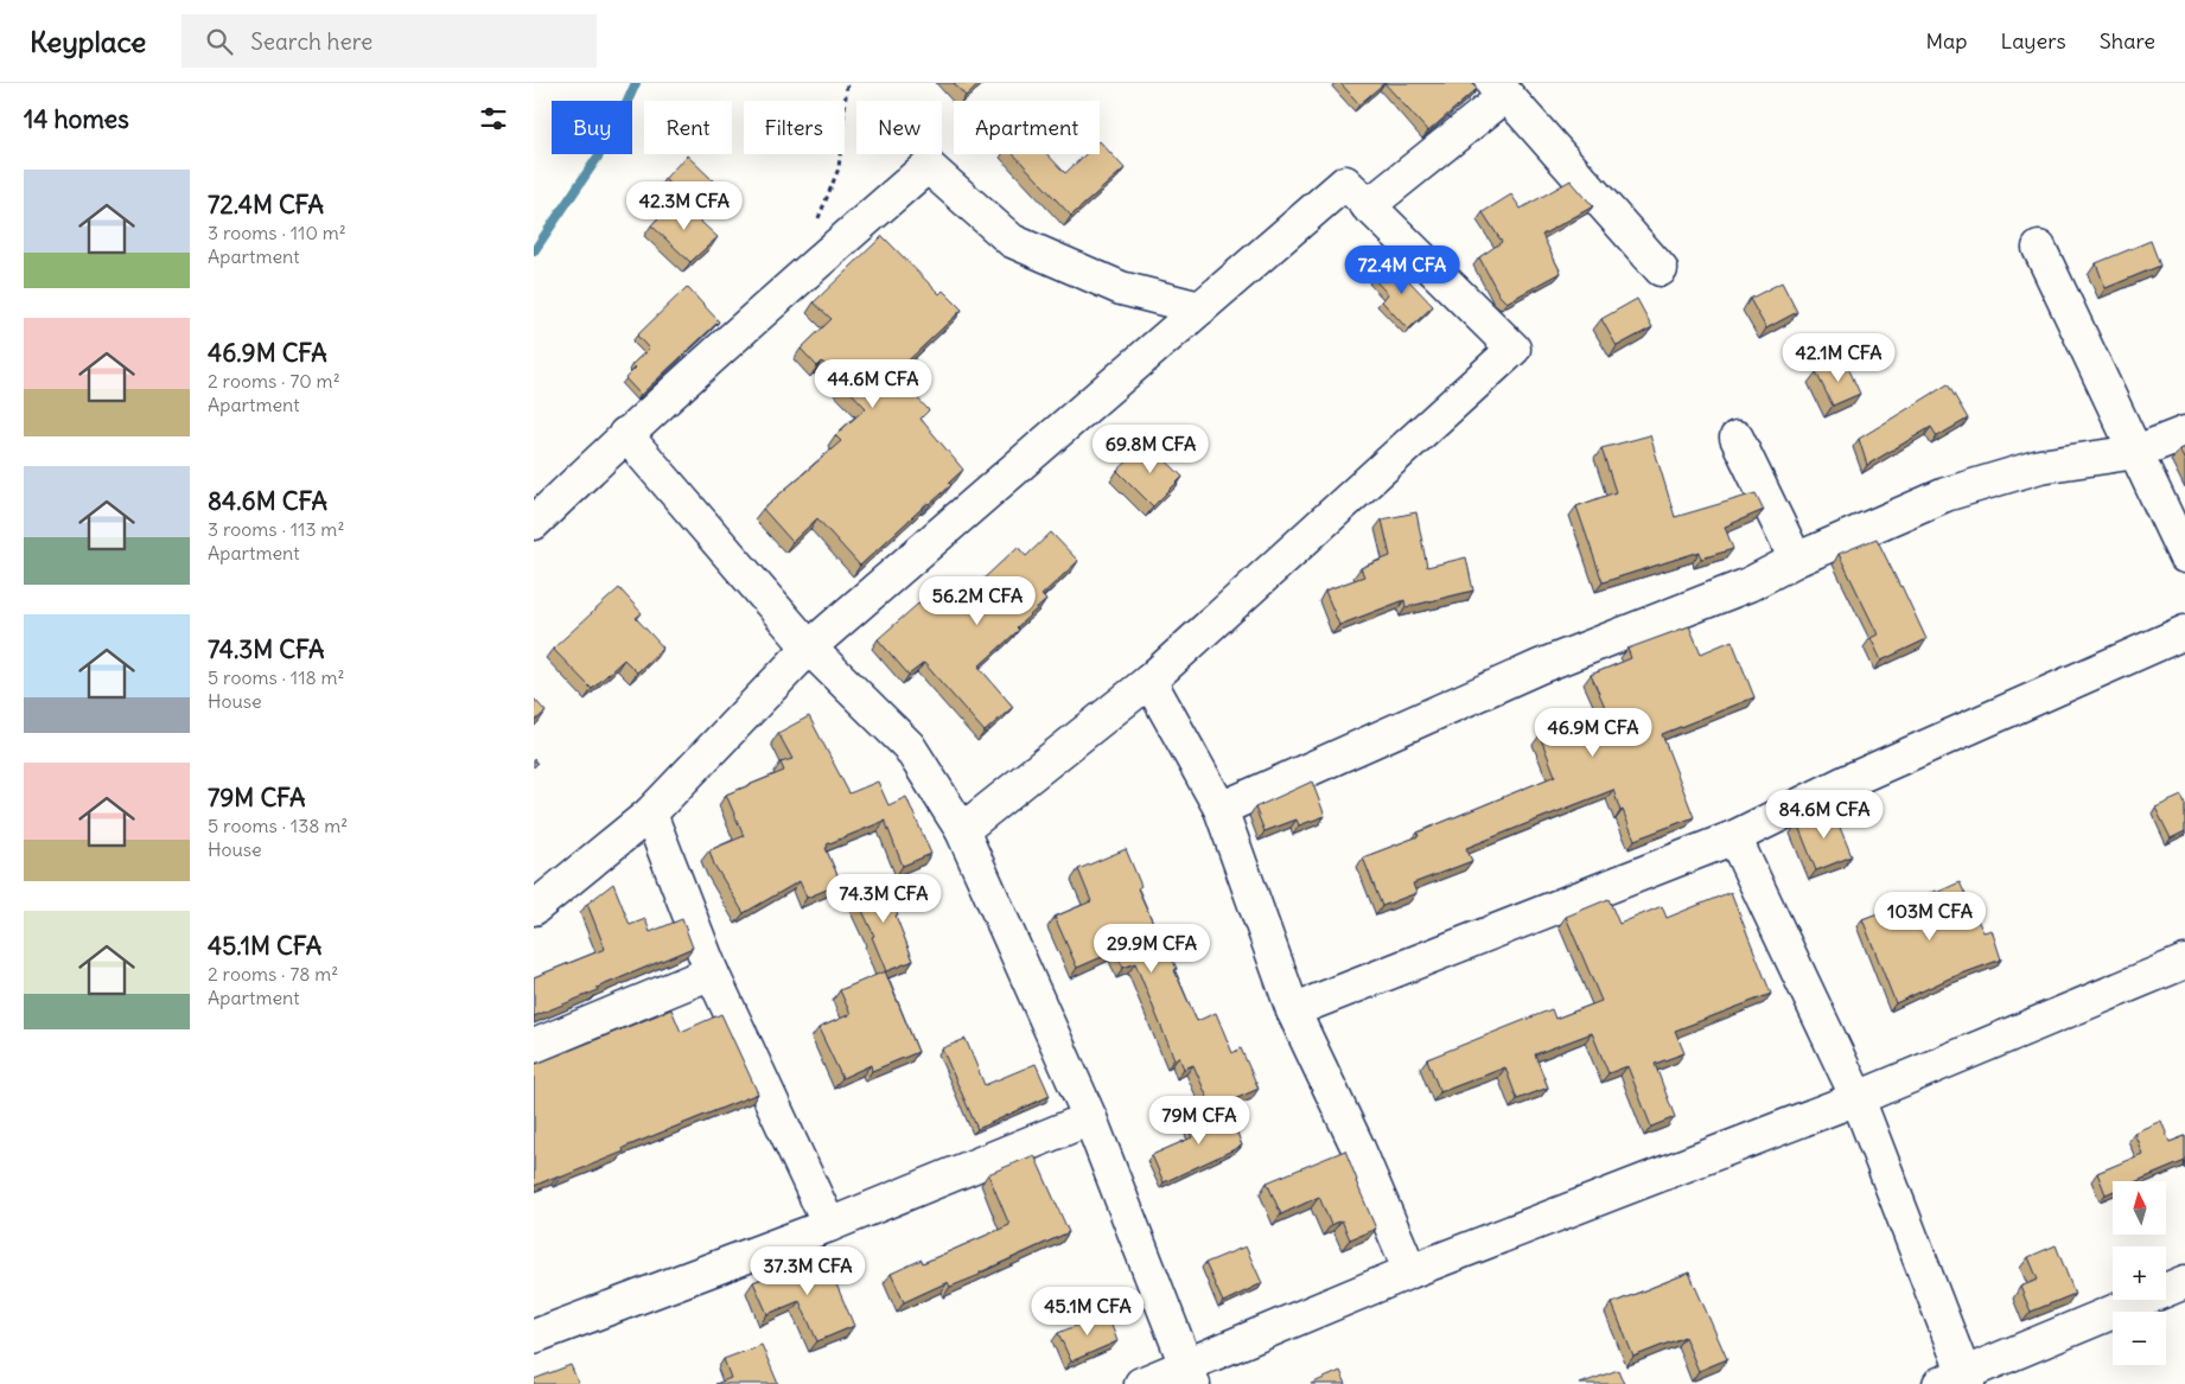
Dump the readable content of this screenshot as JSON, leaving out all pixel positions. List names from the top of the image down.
{
  "north": "top",
  "page": {
    "header": "Keyplace",
    "search": "Search here",
    "nav": ["Map", "Layers", "Share"],
    "heading": "14 homes",
    "chip": [
      "Buy",
      "Rent",
      "Filters",
      "New",
      "Apartment"
    ],
    "list": [
      {
        "name": "72.4M CFA",
        "note": "3 rooms · 110 m² · Apartment"
      },
      {
        "name": "46.9M CFA",
        "note": "2 rooms · 70 m² · Apartment"
      },
      {
        "name": "84.6M CFA",
        "note": "3 rooms · 113 m² · Apartment"
      },
      {
        "name": "74.3M CFA",
        "note": "5 rooms · 118 m² · House"
      },
      {
        "name": "79M CFA",
        "note": "5 rooms · 138 m² · House"
      },
      {
        "name": "45.1M CFA",
        "note": "2 rooms · 78 m² · Apartment"
      }
    ],
    "price": [
      "42.3M CFA",
      "72.4M CFA",
      "42.1M CFA",
      "44.6M CFA",
      "69.8M CFA",
      "56.2M CFA",
      "46.9M CFA",
      "84.6M CFA",
      "74.3M CFA",
      "103M CFA",
      "29.9M CFA",
      "79M CFA",
      "37.3M CFA",
      "45.1M CFA"
    ],
    "map_buttons": ["+", "−"]
  }
}
